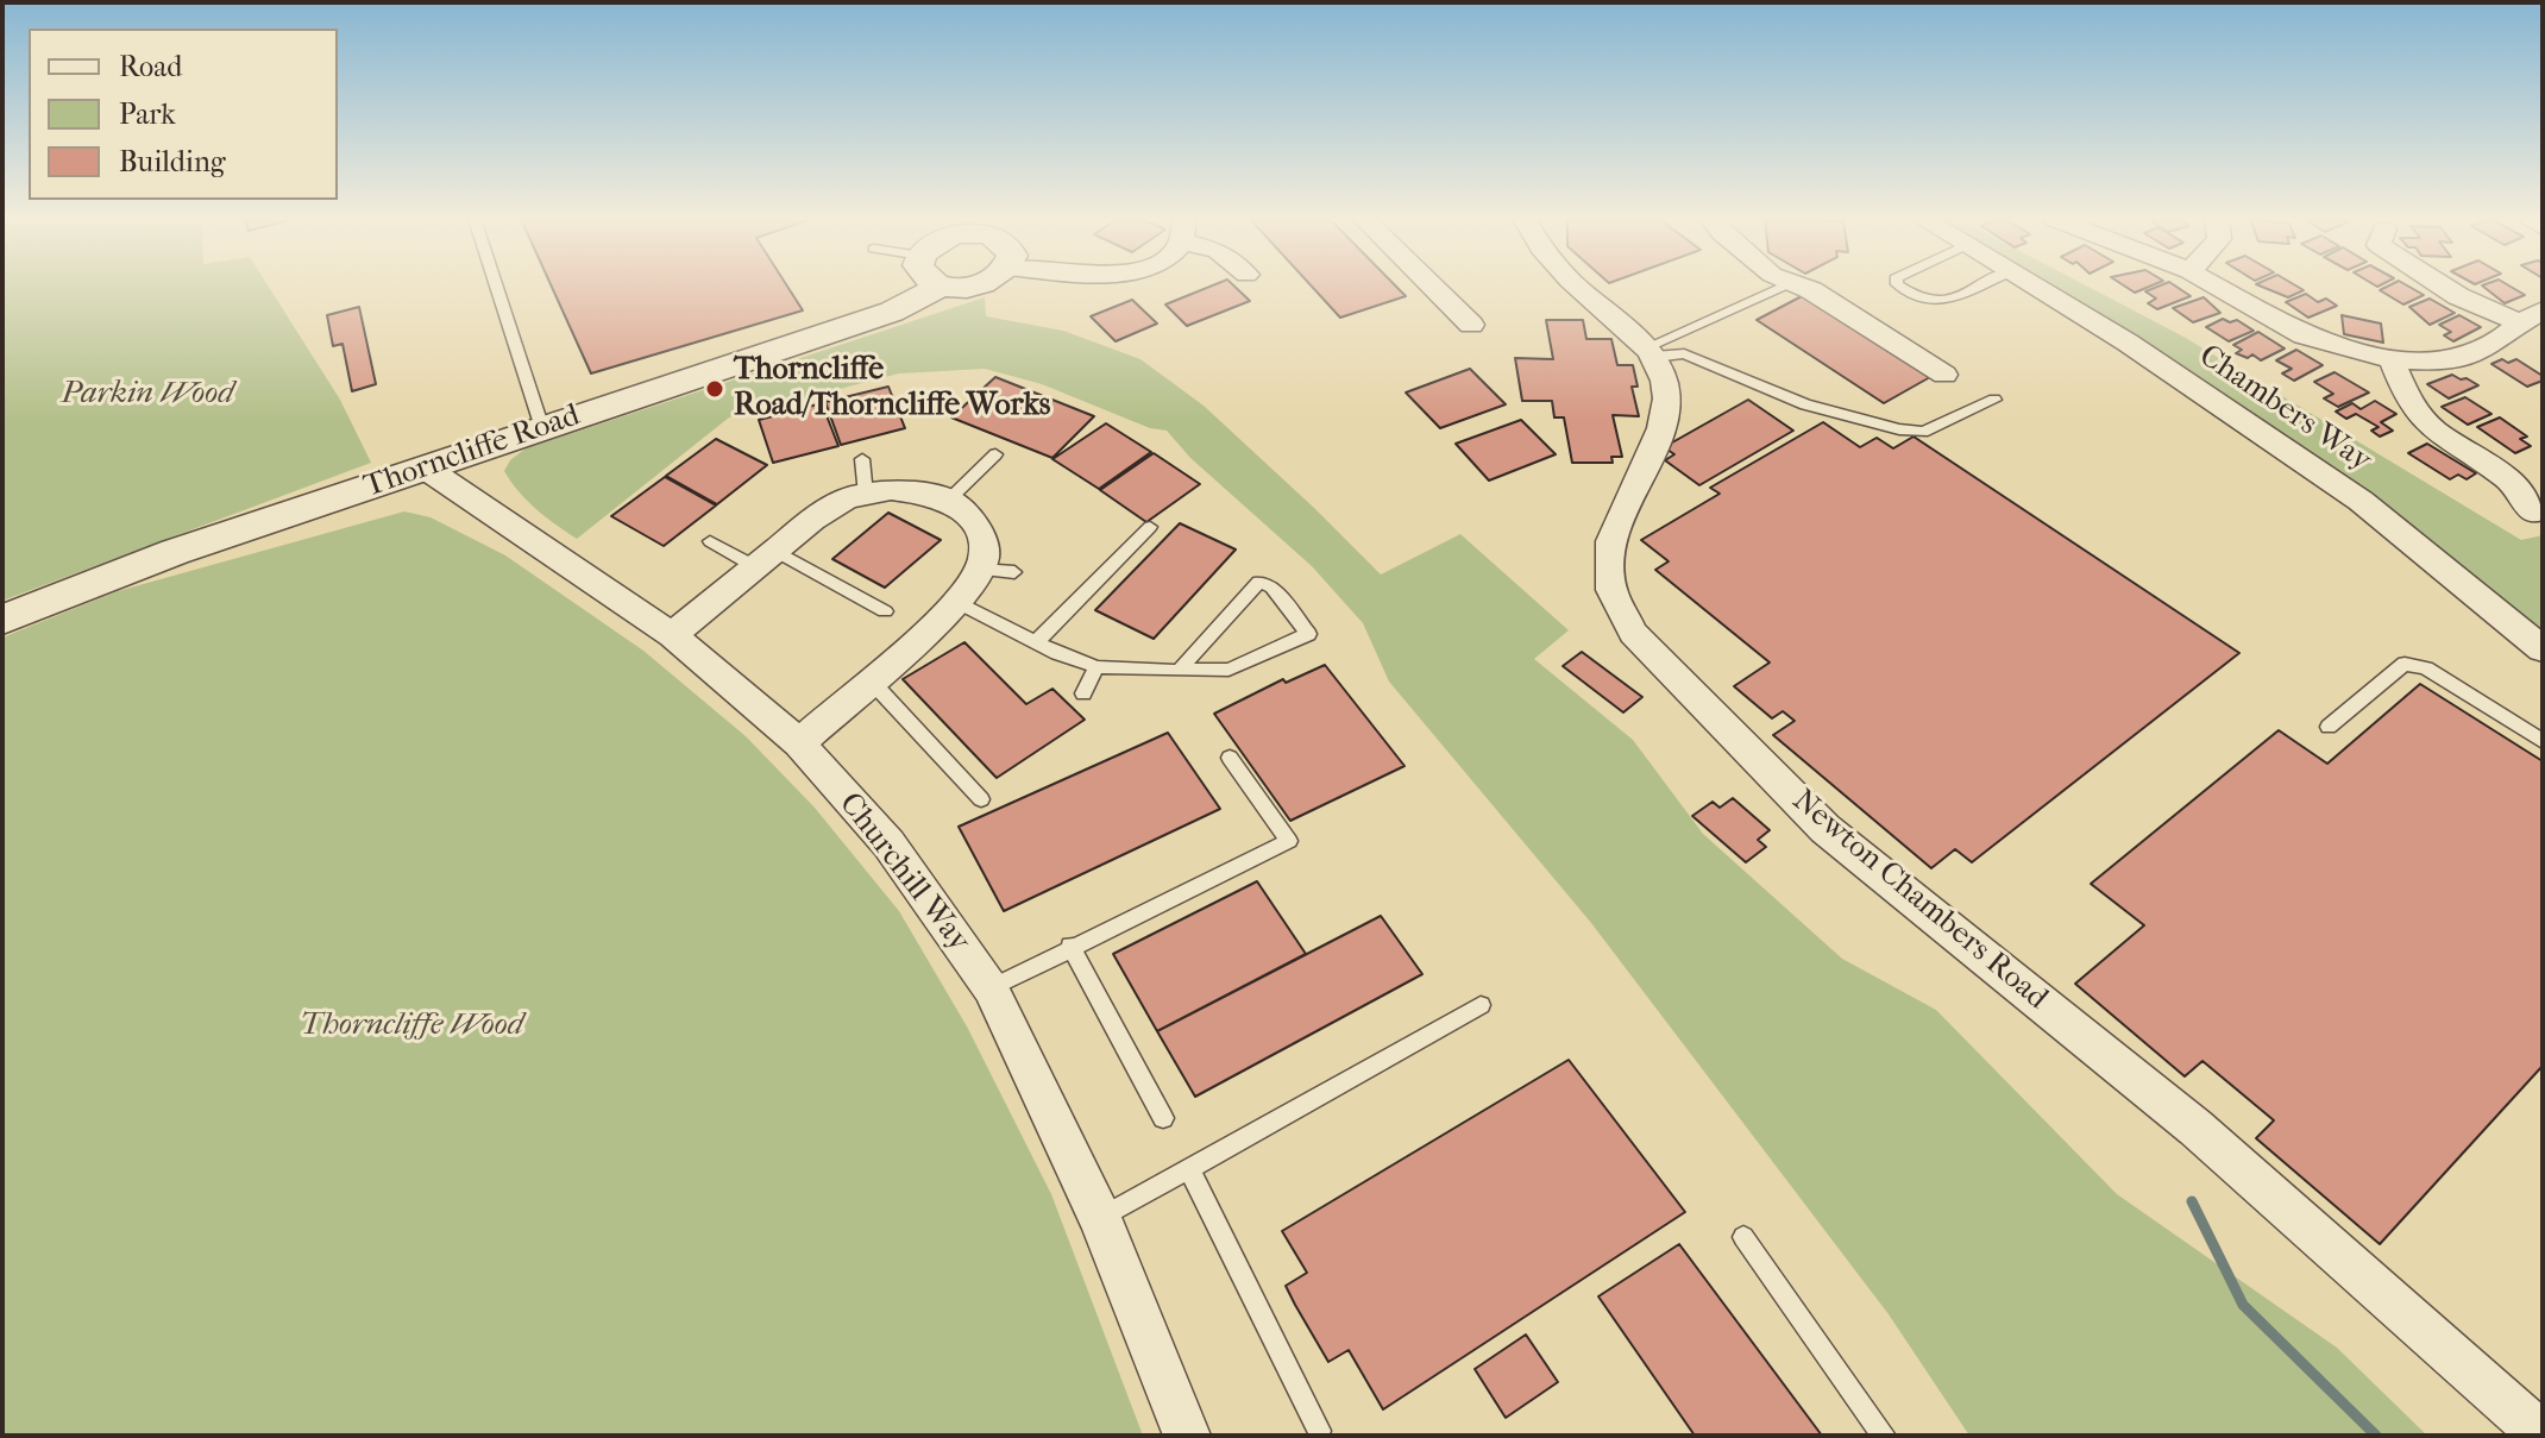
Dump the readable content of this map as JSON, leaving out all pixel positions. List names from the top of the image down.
{
  "streets": {
    "street": [
      "Chambers Way",
      "Thorncliffe Road",
      "Churchill Way",
      "Newton Chambers Road"
    ]
  },
  "crossings": [
    ["Thorncliffe Road", "Churchill Way"]
  ],
  "parks": ["Parkin Wood", "Thorncliffe Wood"],
  "places": ["Thorncliffe Road/Thorncliffe Works"],
  "legend": ["Road", "Park", "Building"]
}
